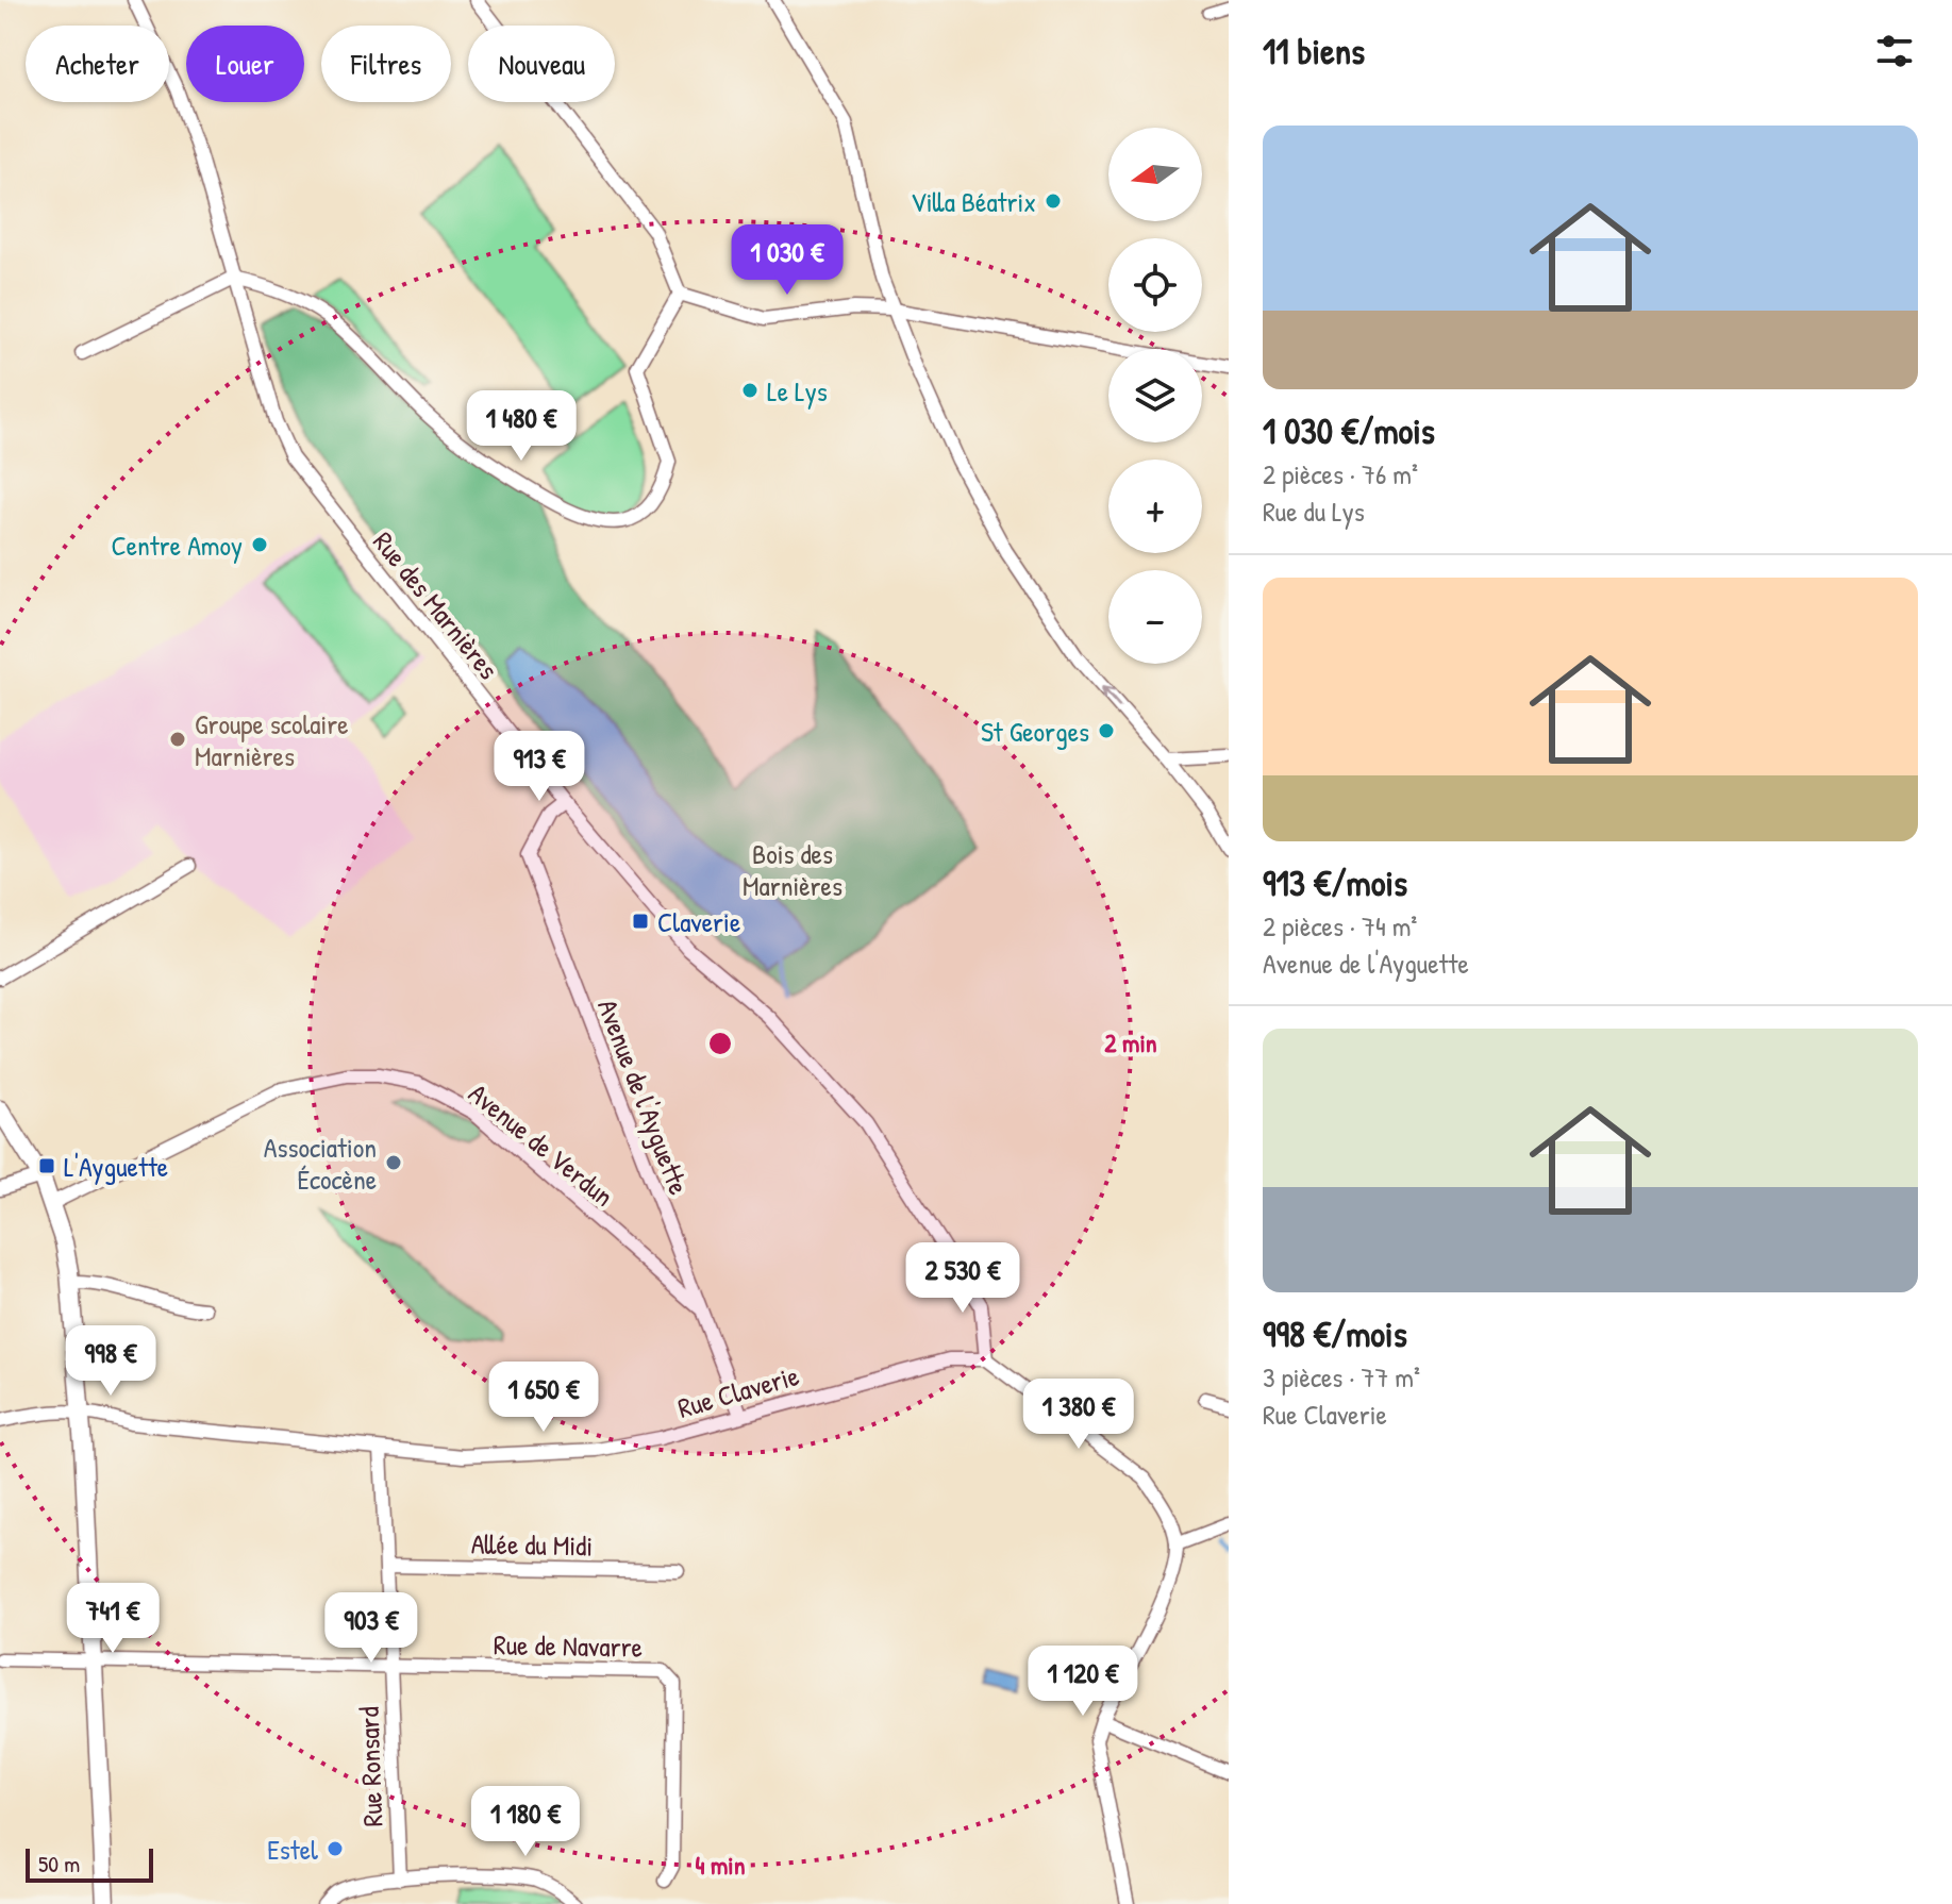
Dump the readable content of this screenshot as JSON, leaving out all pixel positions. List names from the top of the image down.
{
  "streets": {
    "street": [
      "Rue des Marnières",
      "Avenue de l'Ayguette",
      "Avenue de Verdun",
      "Rue Claverie",
      "Allée du Midi",
      "Rue de Navarre",
      "Rue Ronsard"
    ]
  },
  "crossings": [
    ["Rue des Marnières", "Avenue de l'Ayguette"],
    ["Rue des Marnières", "Rue Claverie"],
    ["Avenue de l'Ayguette", "Avenue de Verdun"],
    ["Avenue de l'Ayguette", "Rue Claverie"],
    ["Rue Claverie", "Rue Ronsard"],
    ["Allée du Midi", "Rue Ronsard"],
    ["Rue de Navarre", "Rue Ronsard"]
  ],
  "parks": ["Bois des Marnières"],
  "places": {
    "other": [
      "Villa Béatrix",
      "Le Lys",
      "Centre Amoy",
      "St Georges",
      "Groupe scolaire Marnières",
      "Association Écocène",
      "Estel"
    ],
    "transit": ["Claverie", "L'Ayguette"]
  },
  "scale_bar": "50 m",
  "north": "left",
  "page": {
    "heading": "11 biens",
    "chip": [
      "Acheter",
      "Louer",
      "Filtres",
      "Nouveau"
    ],
    "list": [
      {
        "name": "1 030 €/mois",
        "note": "2 pièces · 76 m² · Rue du Lys"
      },
      {
        "name": "913 €/mois",
        "note": "2 pièces · 74 m² · Avenue de l'Ayguette"
      },
      {
        "name": "998 €/mois",
        "note": "3 pièces · 77 m² · Rue Claverie"
      }
    ],
    "map_buttons": ["+", "−"],
    "price": [
      "1 030 €",
      "1 480 €",
      "913 €",
      "2 530 €",
      "998 €",
      "1 650 €",
      "1 380 €",
      "741 €",
      "903 €",
      "1 120 €",
      "1 180 €"
    ],
    "scale": "50 m"
  },
  "rings": ["2 min", "4 min"]
}
